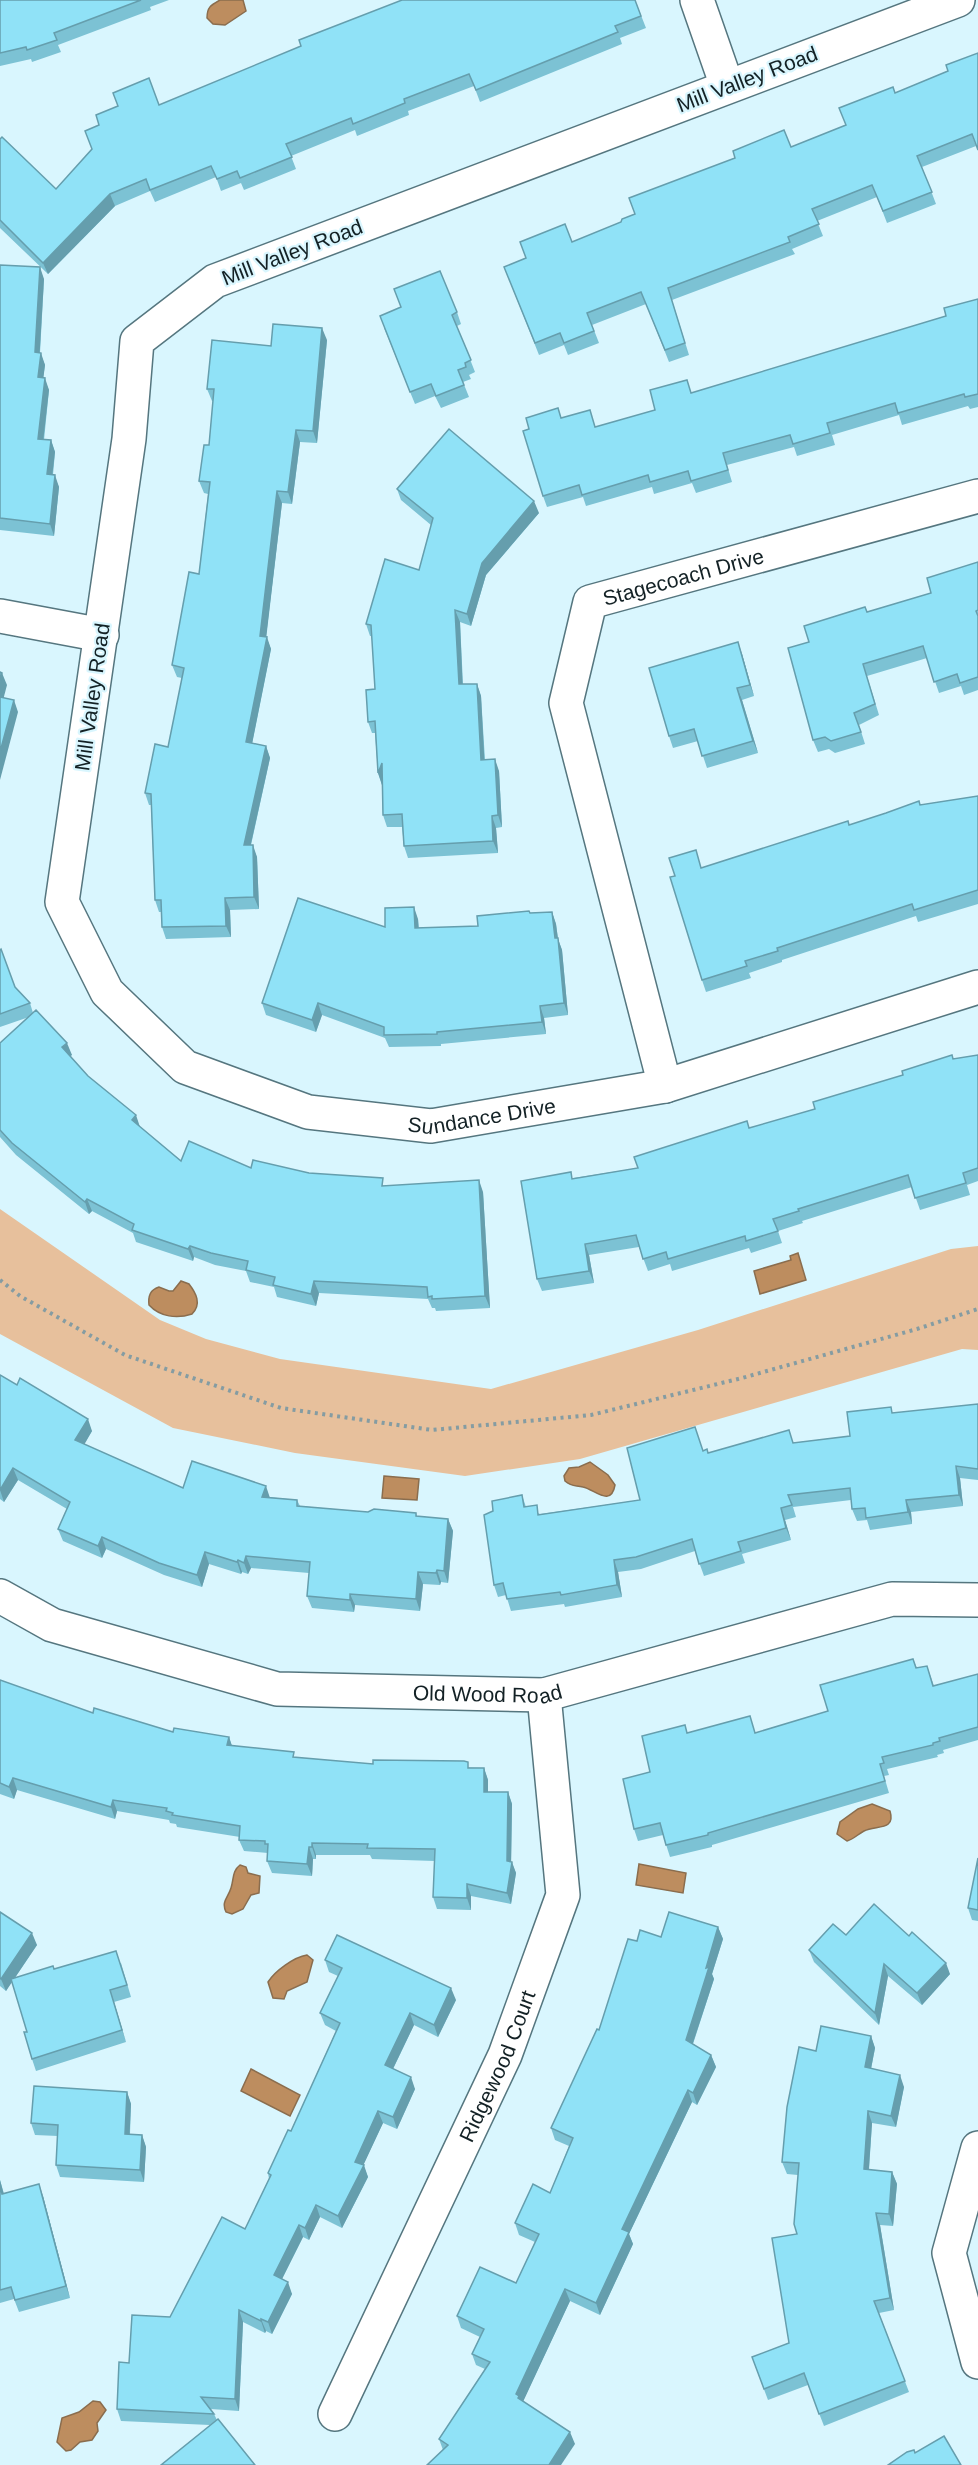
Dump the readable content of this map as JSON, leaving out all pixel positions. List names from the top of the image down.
{
  "streets": {
    "street": [
      "Mill Valley Road",
      "Stagecoach Drive",
      "Sundance Drive",
      "Old Wood Road",
      "Ridgewood Court"
    ]
  },
  "crossings": [
    ["Mill Valley Road", "Sundance Drive"],
    ["Stagecoach Drive", "Sundance Drive"],
    ["Old Wood Road", "Ridgewood Court"]
  ]
}
